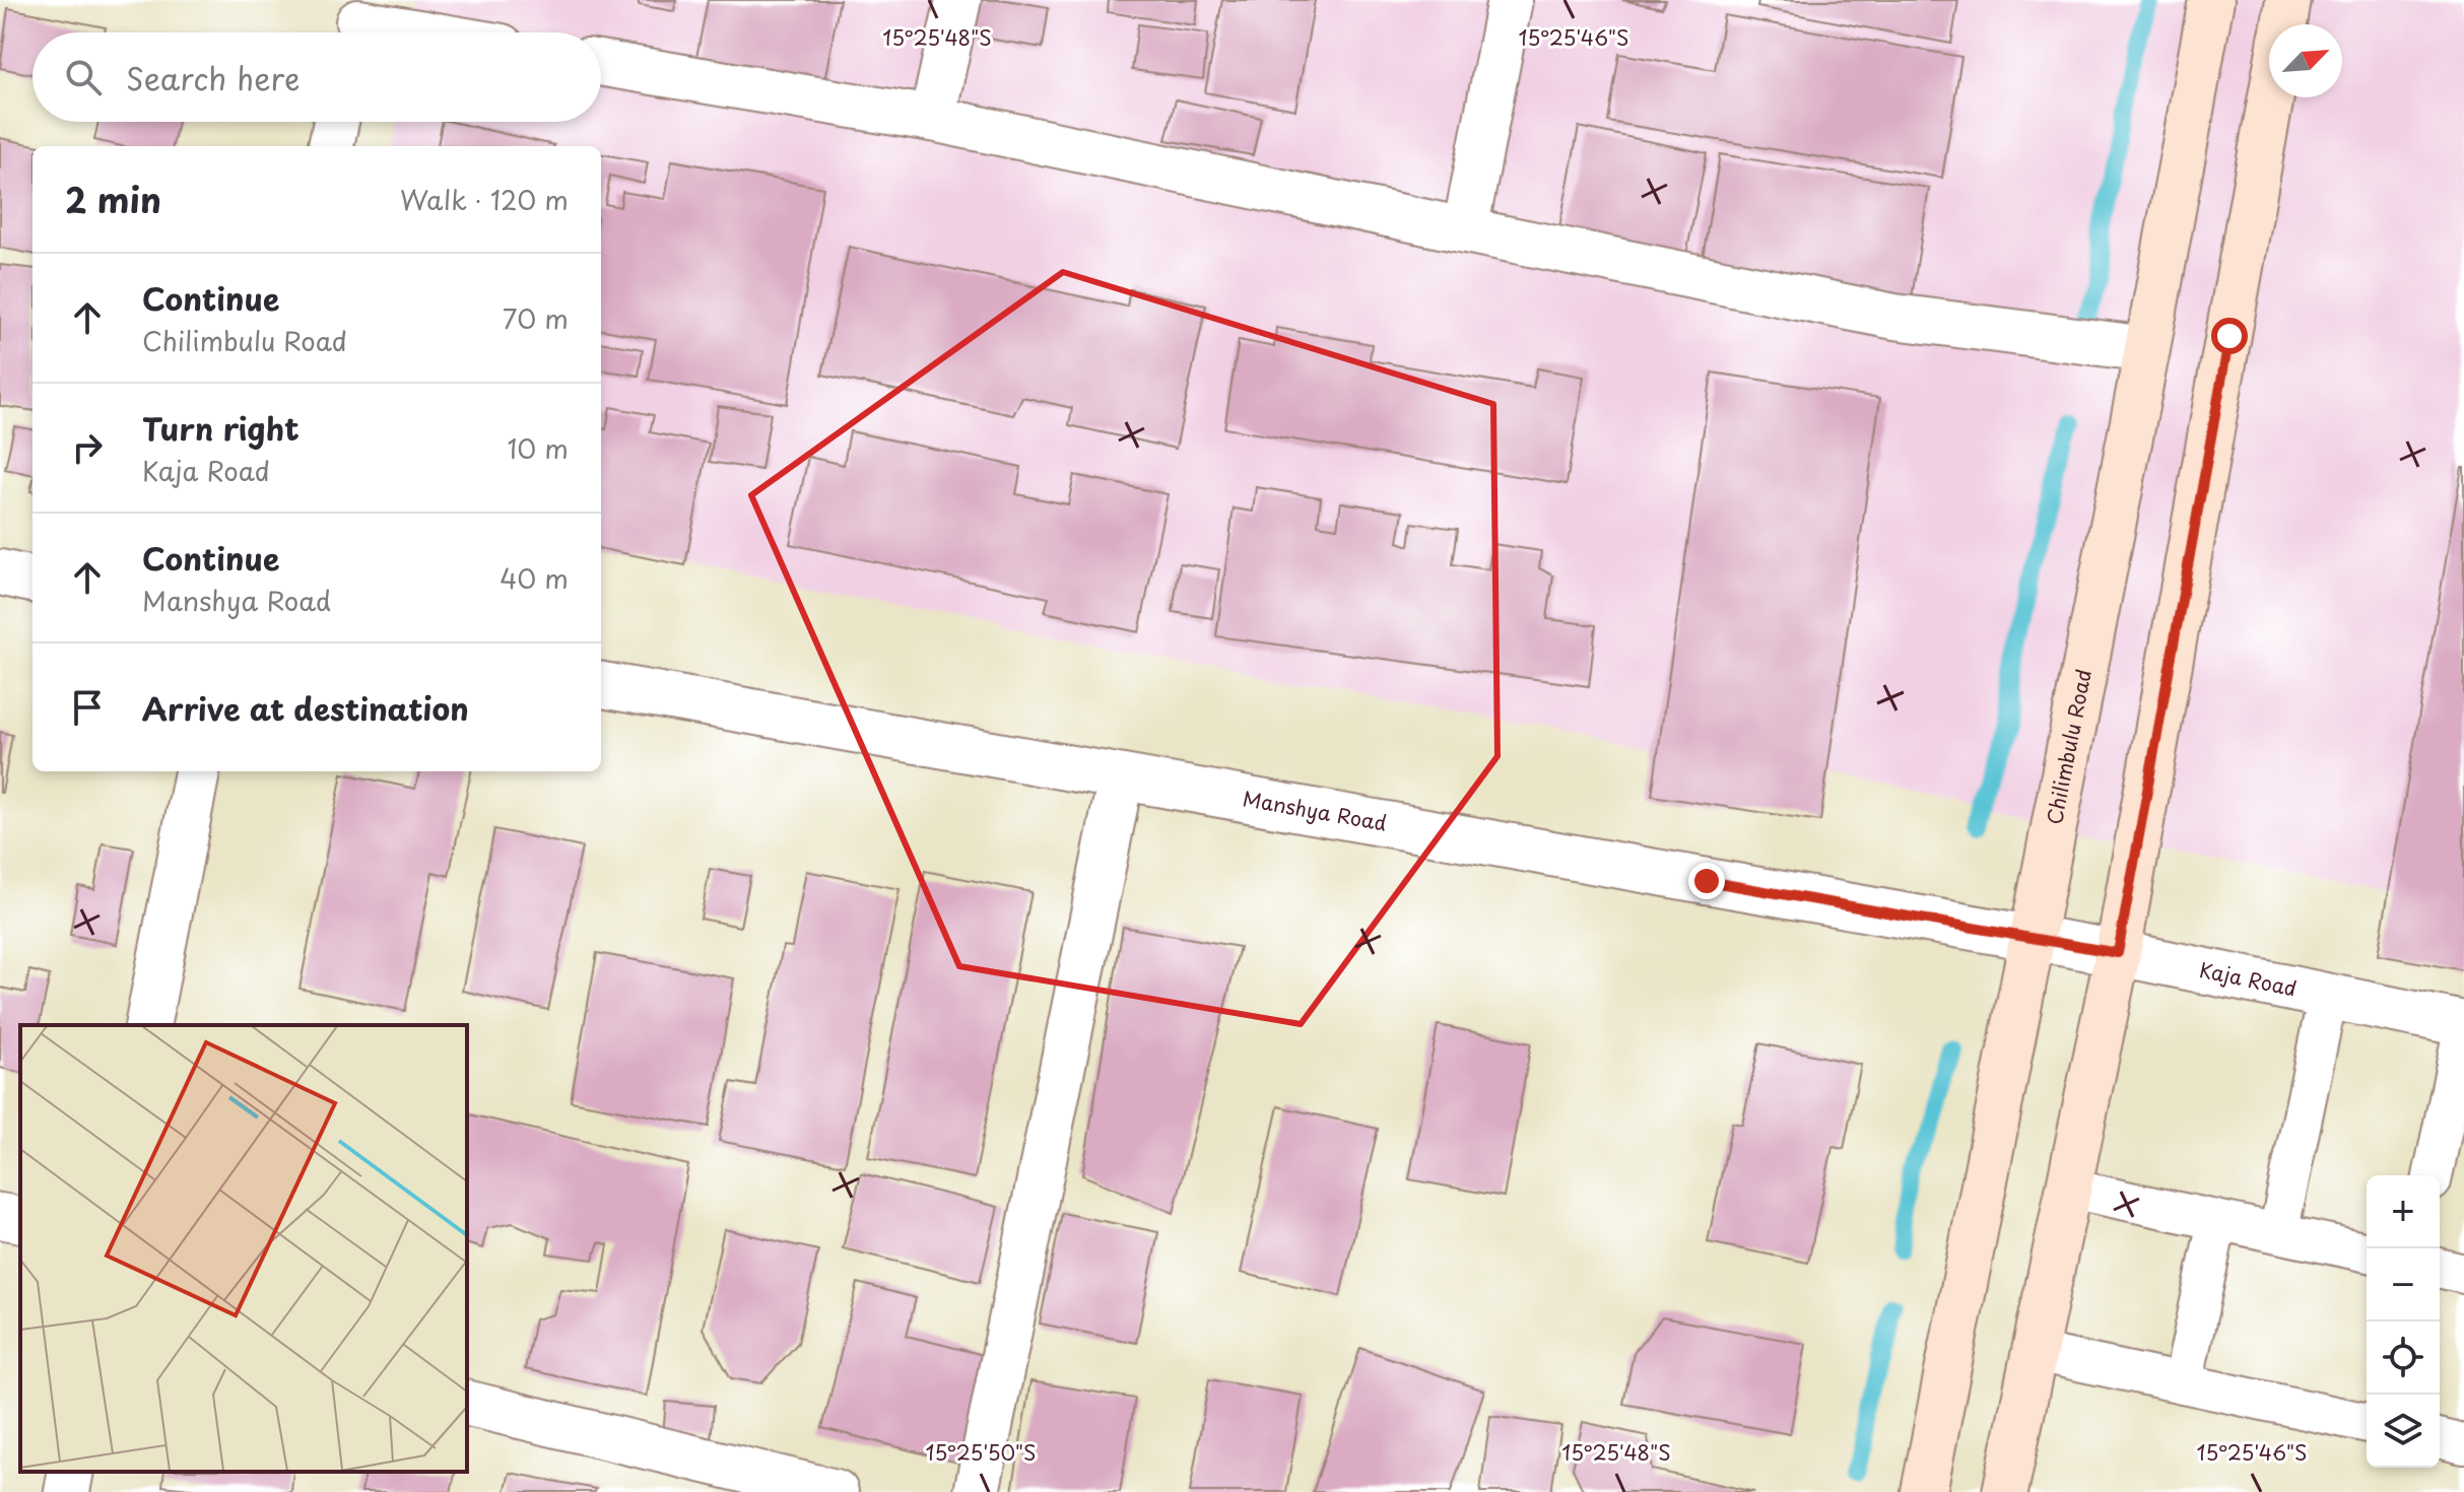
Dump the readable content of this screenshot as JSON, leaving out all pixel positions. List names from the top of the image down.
{
  "streets": {
    "main road": ["Chilimbulu Road"],
    "street": ["Manshya Road", "Kaja Road"]
  },
  "crossings": [
    ["Chilimbulu Road", "Manshya Road"],
    ["Chilimbulu Road", "Kaja Road"],
    ["Manshya Road", "Kaja Road"]
  ],
  "north": "top right",
  "page": {
    "search": "Search here",
    "heading": ["2 min", "Walk · 120 m"],
    "list": [
      ["Continue", "Chilimbulu Road", "70 m"],
      ["Turn right", "Kaja Road", "10 m"],
      ["Continue", "Manshya Road", "40 m"],
      "Arrive at destination"
    ],
    "map_buttons": ["+", "−"]
  },
  "coordinates": ["15°25'48\"S", "15°25'46\"S", "15°25'50\"S"]
}
